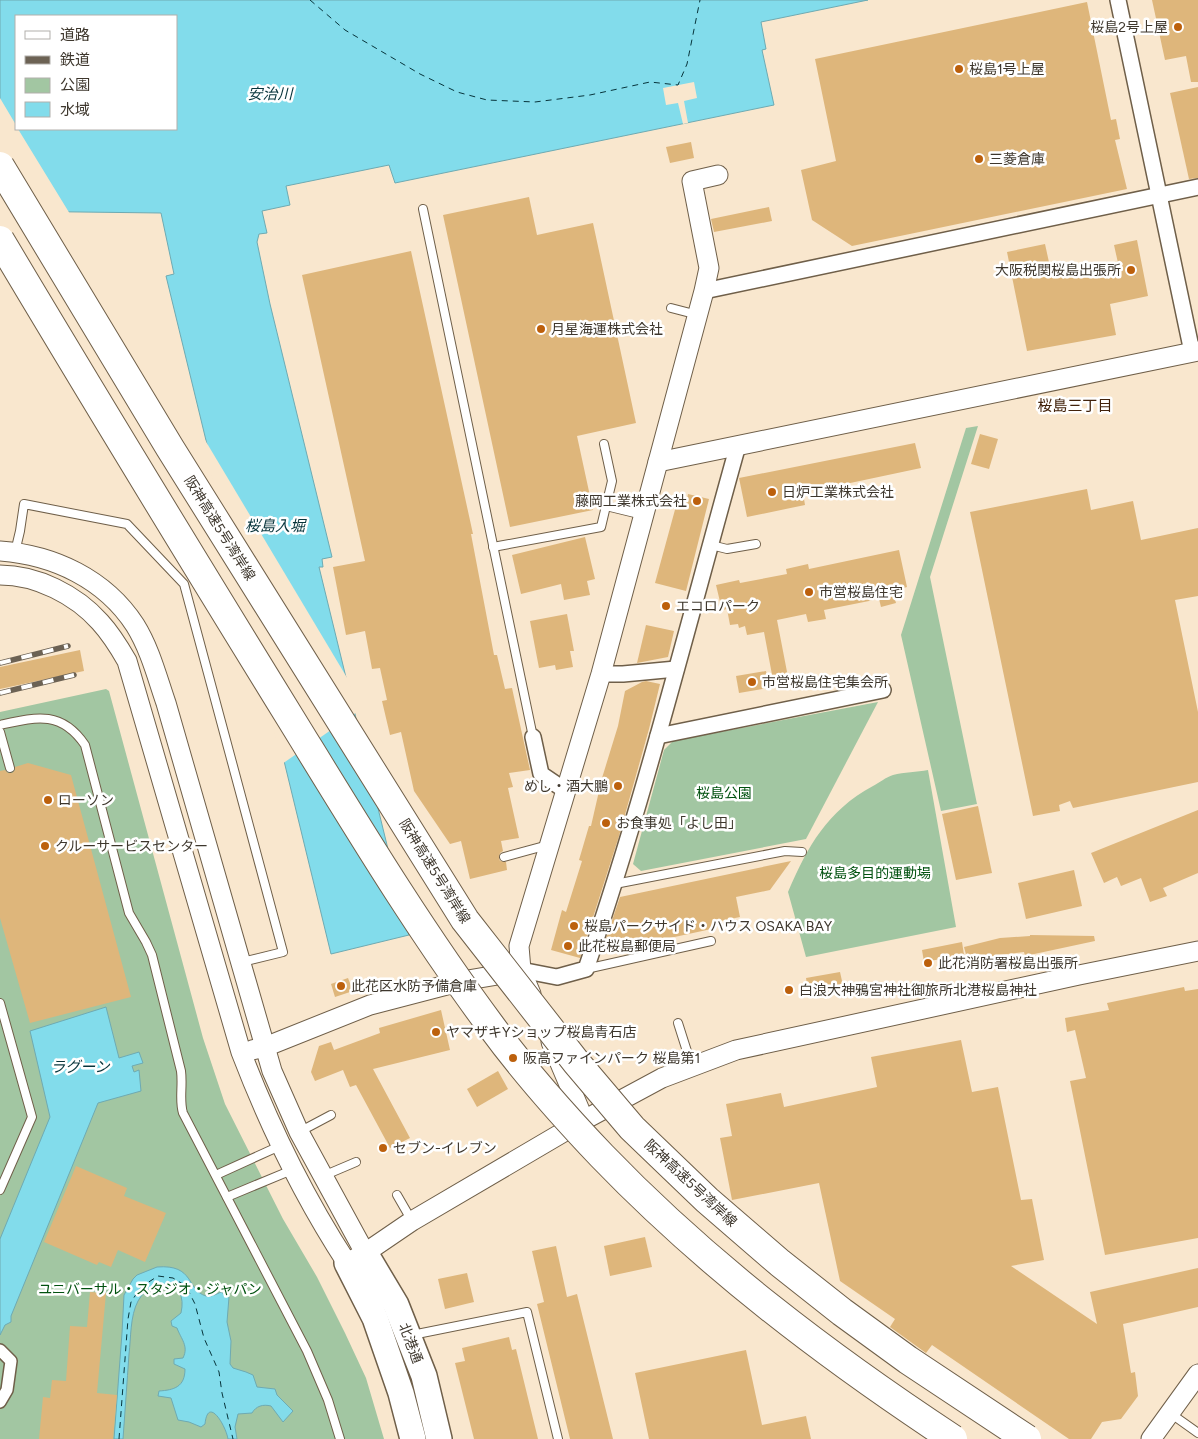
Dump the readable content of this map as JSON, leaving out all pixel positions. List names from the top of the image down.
{
  "streets": {
    "highway": ["阪神高速5号湾岸線"],
    "main road": ["北港通"]
  },
  "districts": ["桜島三丁目"],
  "water": ["安治川", "桜島入堀", "ラグーン"],
  "parks": ["桜島公園", "桜島多目的運動場", "ユニバーサル・スタジオ・ジャパン"],
  "places": [
    "桜島2号上屋",
    "桜島1号上屋",
    "三菱倉庫",
    "大阪税関桜島出張所",
    "月星海運株式会社",
    "日炉工業株式会社",
    "藤岡工業株式会社",
    "市営桜島住宅",
    "エコロパーク",
    "市営桜島住宅集会所",
    "めし・酒大鵬",
    "ローソン",
    "お食事処「よし田」",
    "クルーサービスセンター",
    "桜島パークサイド・ハウス OSAKA BAY",
    "此花桜島郵便局",
    "此花消防署桜島出張所",
    "此花区水防予備倉庫",
    "白浪大神鴉宮神社御旅所北港桜島神社",
    "ヤマザキYショップ桜島青石店",
    "阪高ファインパーク 桜島第1",
    "セブン-イレブン"
  ],
  "legend": [
    "道路",
    "鉄道",
    "公園",
    "水域"
  ]
}
